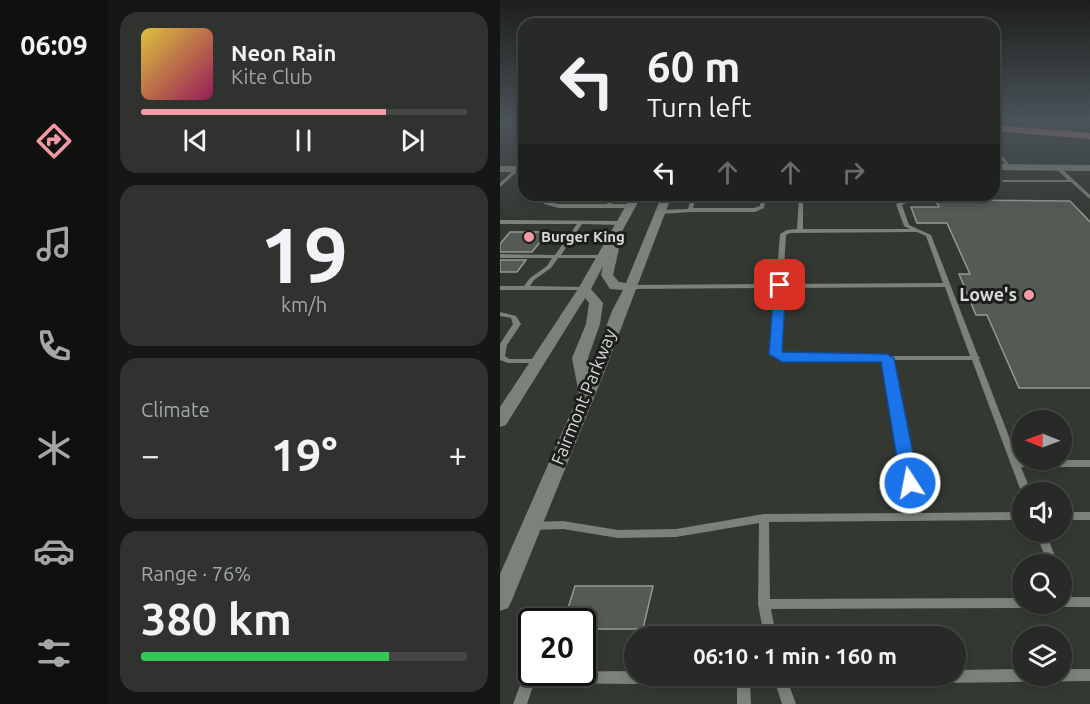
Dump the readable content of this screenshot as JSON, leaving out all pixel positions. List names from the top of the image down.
{
  "streets": {
    "main road": ["Fairmont Parkway"]
  },
  "places": ["Burger King", "Lowe's"],
  "north": "left",
  "page": {
    "tabs": "06:09",
    "turn": ["60 m", "Turn left"],
    "song": ["Neon Rain", "Kite Club"],
    "tile": [
      ["19", "km/h"],
      "Climate",
      ["Range · 76%", "380 km"]
    ],
    "heat": ["−", "19°", "+"],
    "limit": "20",
    "trip": "06:10 · 1 min · 160 m"
  }
}
